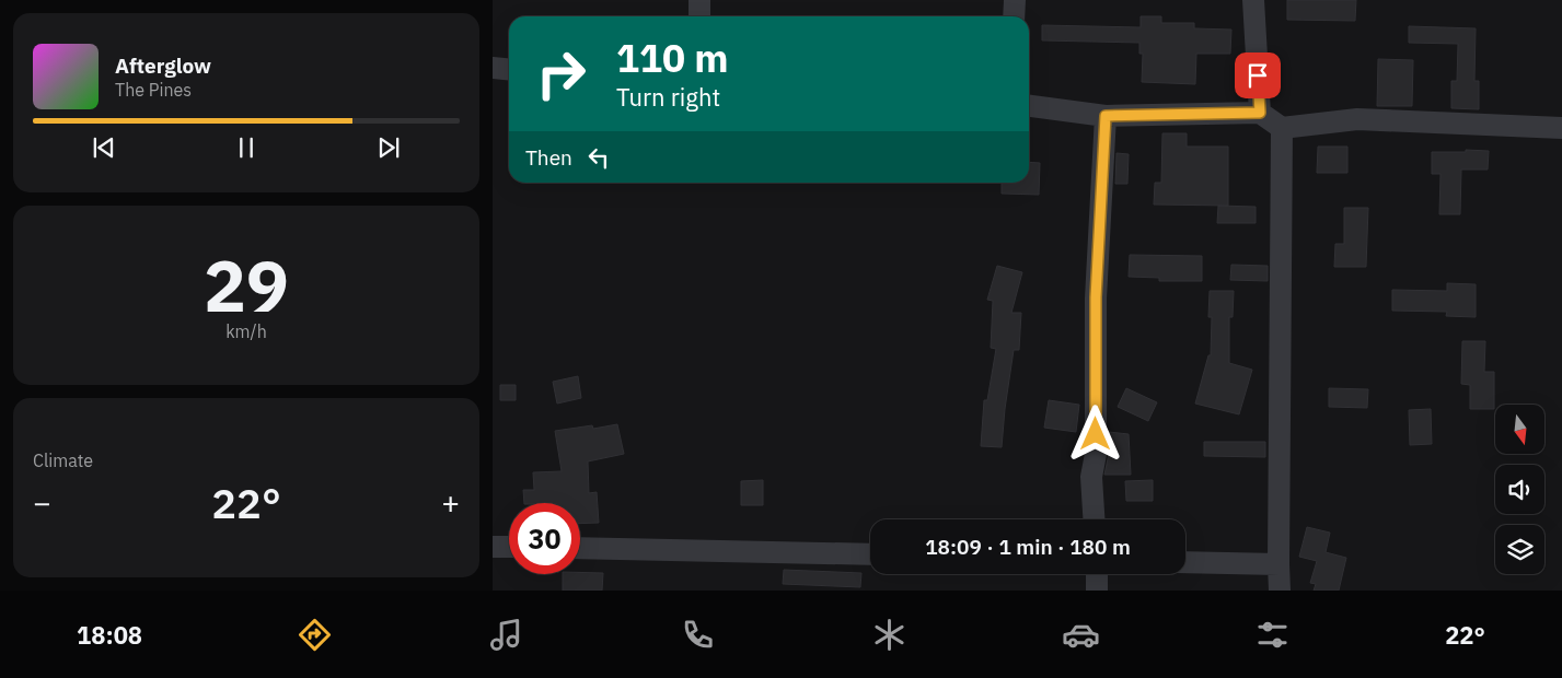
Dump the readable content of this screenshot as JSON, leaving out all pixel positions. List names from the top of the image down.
{
  "north": "bottom",
  "page": {
    "turn": ["110 m", "Turn right"],
    "song": ["Afterglow", "The Pines"],
    "then": "Then",
    "tile": [
      ["29", "km/h"],
      "Climate"
    ],
    "heat": ["−", "22°", "+"],
    "limit": "30",
    "trip": "18:09 · 1 min · 180 m",
    "tabs": ["18:08", "22°"]
  }
}
